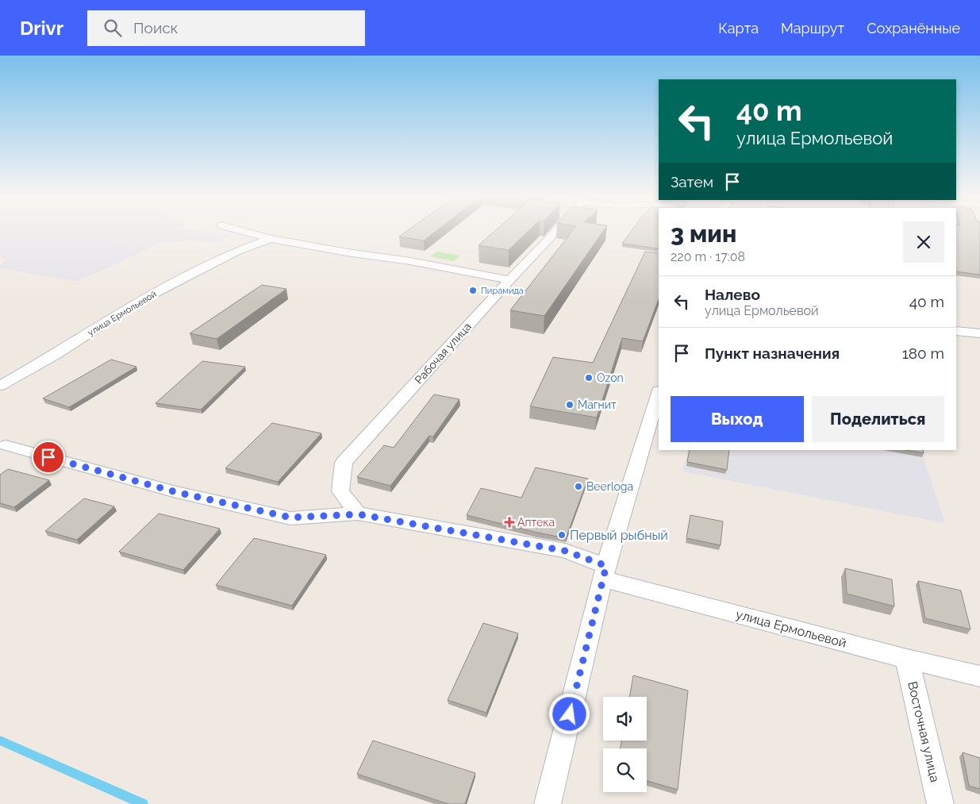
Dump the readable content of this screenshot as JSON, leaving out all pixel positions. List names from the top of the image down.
{
  "streets": {
    "street": ["улица Ермольевой", "Рабочая улица", "Восточная улица"]
  },
  "crossings": [
    ["улица Ермольевой", "Рабочая улица"],
    ["улица Ермольевой", "Восточная улица"]
  ],
  "places": {
    "other": [
      "Пирамида",
      "Ozon",
      "Магнит",
      "Beerloga",
      "Первый рыбный"
    ],
    "health": ["Аптека"]
  },
  "page": {
    "header": "Drivr",
    "search": "Поиск",
    "nav": ["Карта", "Маршрут", "Сохранённые"],
    "turn": ["40 m", "улица Ермольевой"],
    "then": "Затем",
    "heading": ["3 мин", "220 m · 17:08"],
    "list": [
      {
        "name": "Налево",
        "note": "улица Ермольевой",
        "value": "40 m"
      },
      {
        "name": "Пункт назначения",
        "value": "180 m"
      }
    ],
    "buttons": ["Выход", "Поделиться"]
  }
}
